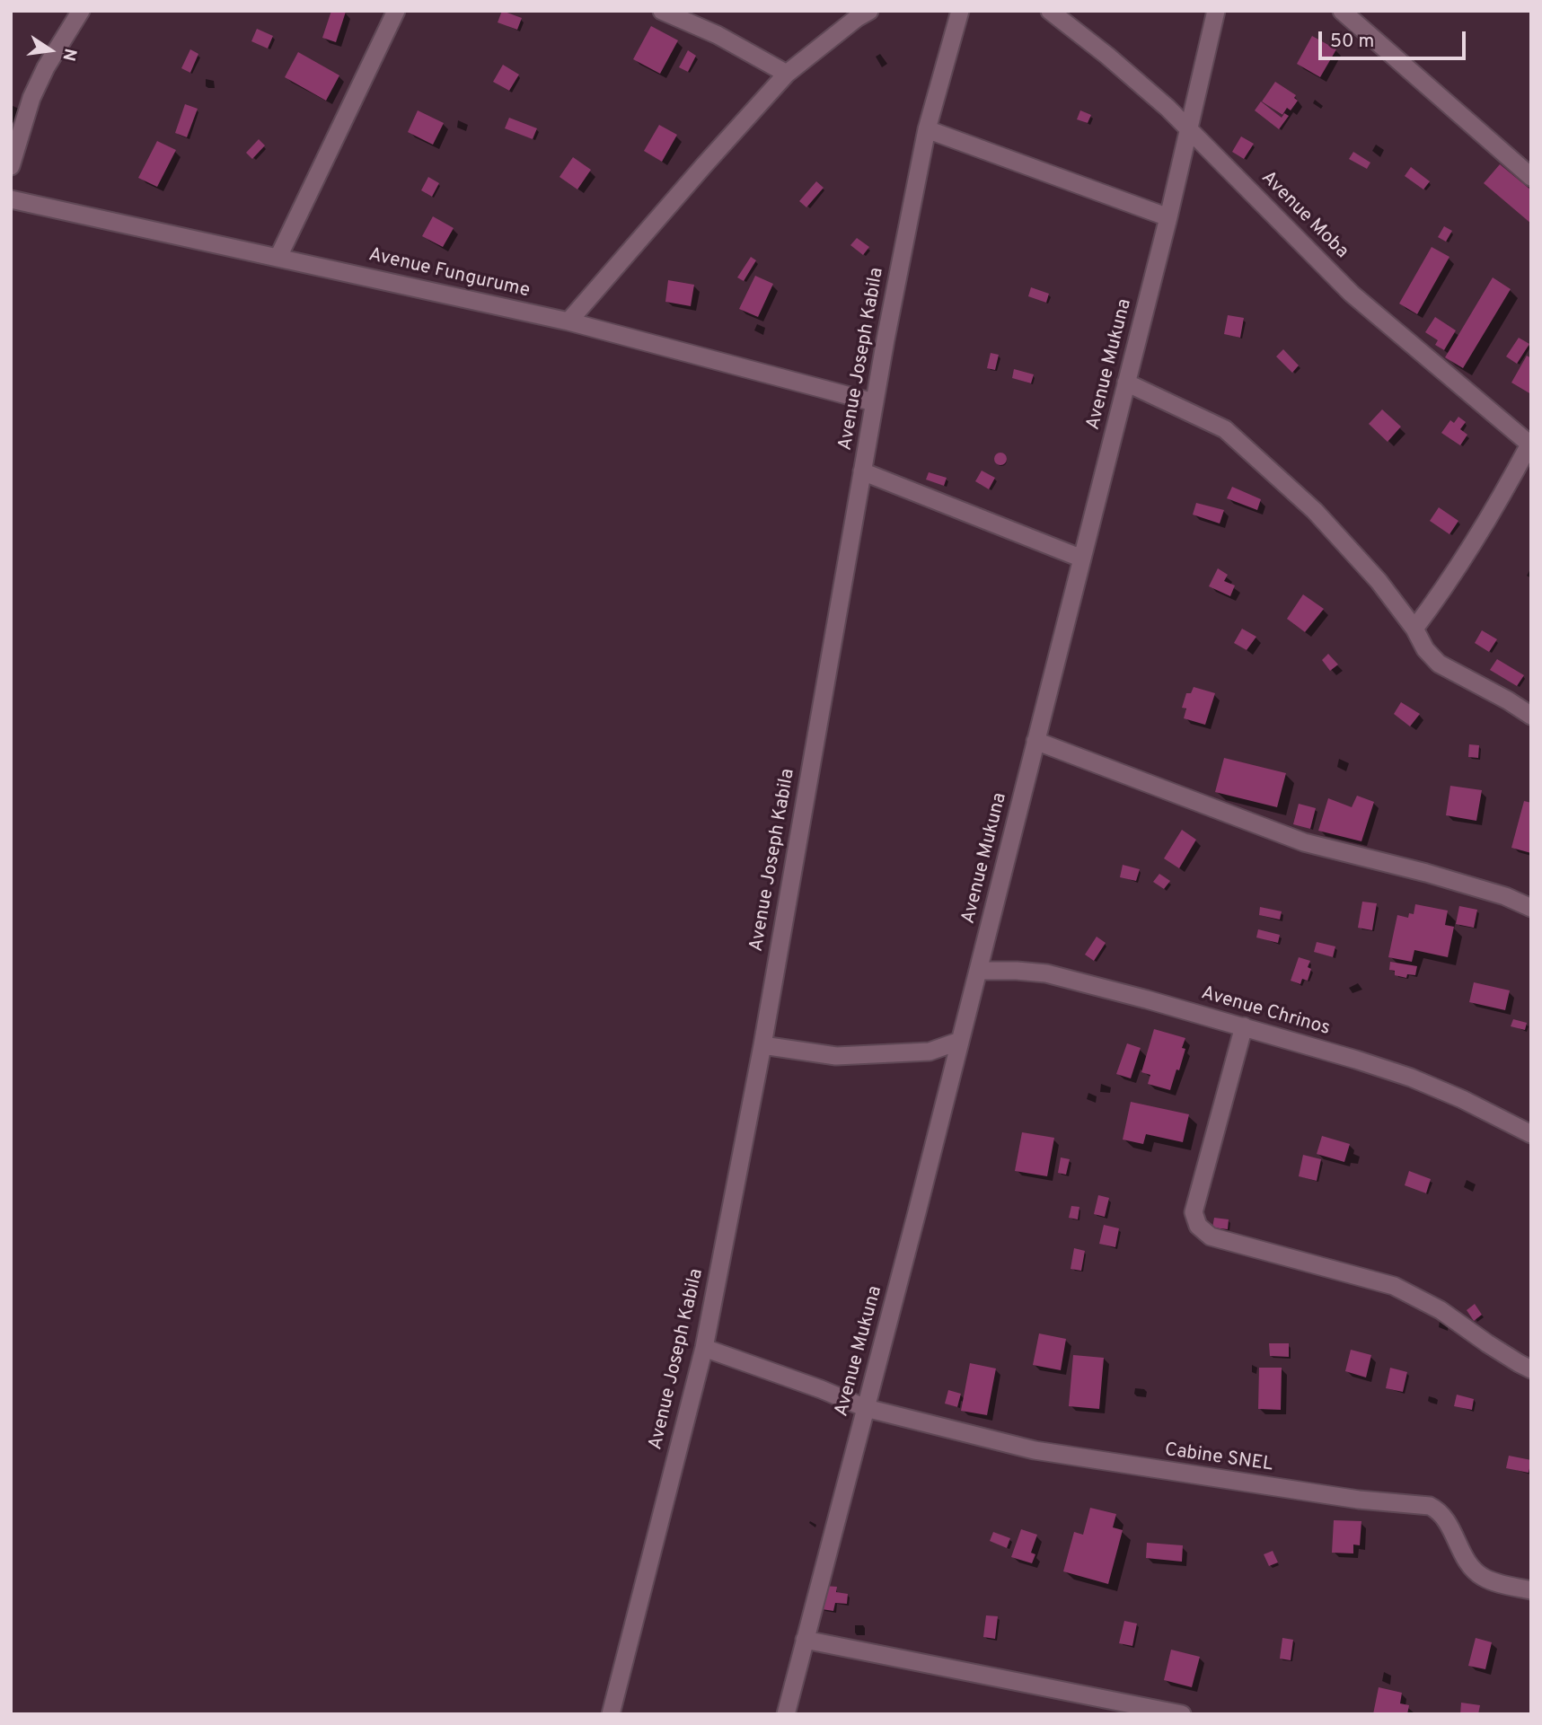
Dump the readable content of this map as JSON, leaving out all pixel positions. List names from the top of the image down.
{
  "streets": {
    "street": [
      "Avenue Moba",
      "Avenue Fungurume",
      "Avenue Joseph Kabila",
      "Avenue Mukuna",
      "Avenue Chrinos",
      "Cabine SNEL"
    ]
  },
  "crossings": [
    ["Avenue Moba", "Avenue Mukuna"],
    ["Avenue Fungurume", "Avenue Joseph Kabila"],
    ["Avenue Joseph Kabila", "Cabine SNEL"],
    ["Avenue Mukuna", "Avenue Chrinos"],
    ["Avenue Mukuna", "Cabine SNEL"]
  ],
  "scale_bar": "50 m",
  "north": "right"
}
